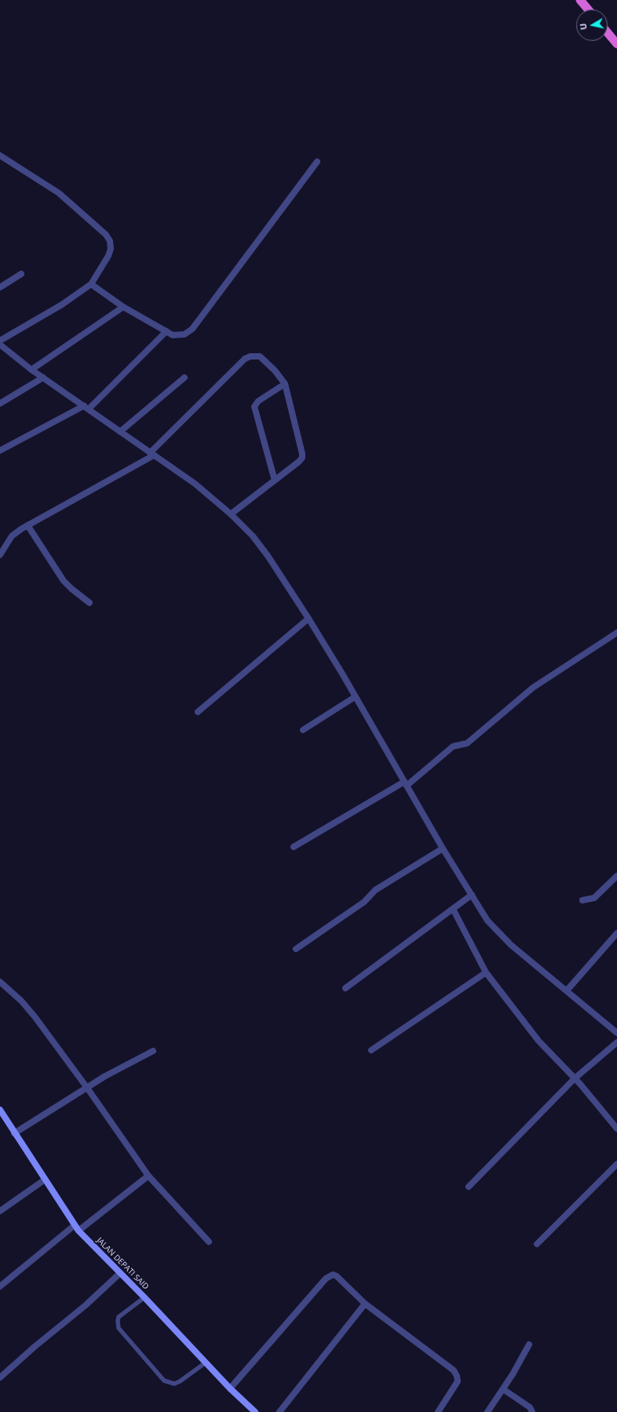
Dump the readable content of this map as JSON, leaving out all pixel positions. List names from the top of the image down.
{
  "streets": {
    "main road": ["JALAN DEPATI SAID"]
  },
  "north": "left"
}
